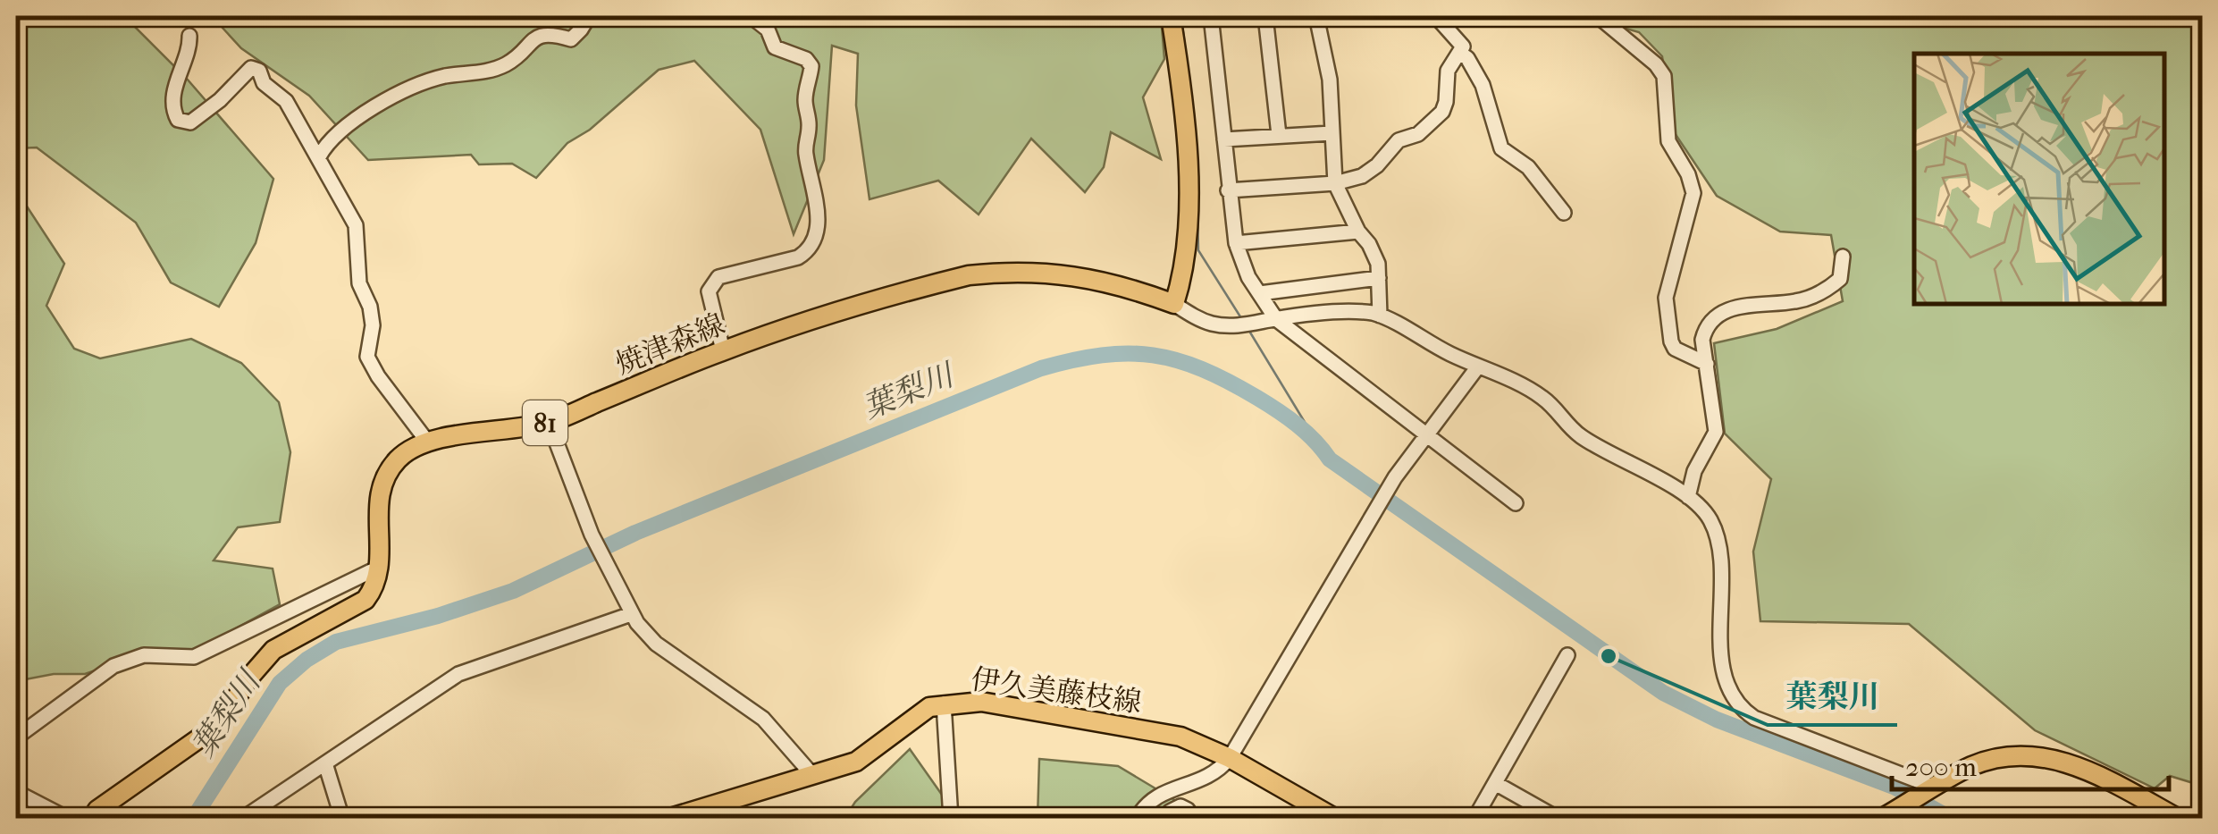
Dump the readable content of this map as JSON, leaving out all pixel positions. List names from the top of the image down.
{
  "streets": {
    "main road": ["焼津森線", "81", "伊久美藤枝線"]
  },
  "water": ["葉梨川"],
  "places": ["葉梨川"],
  "scale_bar": "200 m"
}
